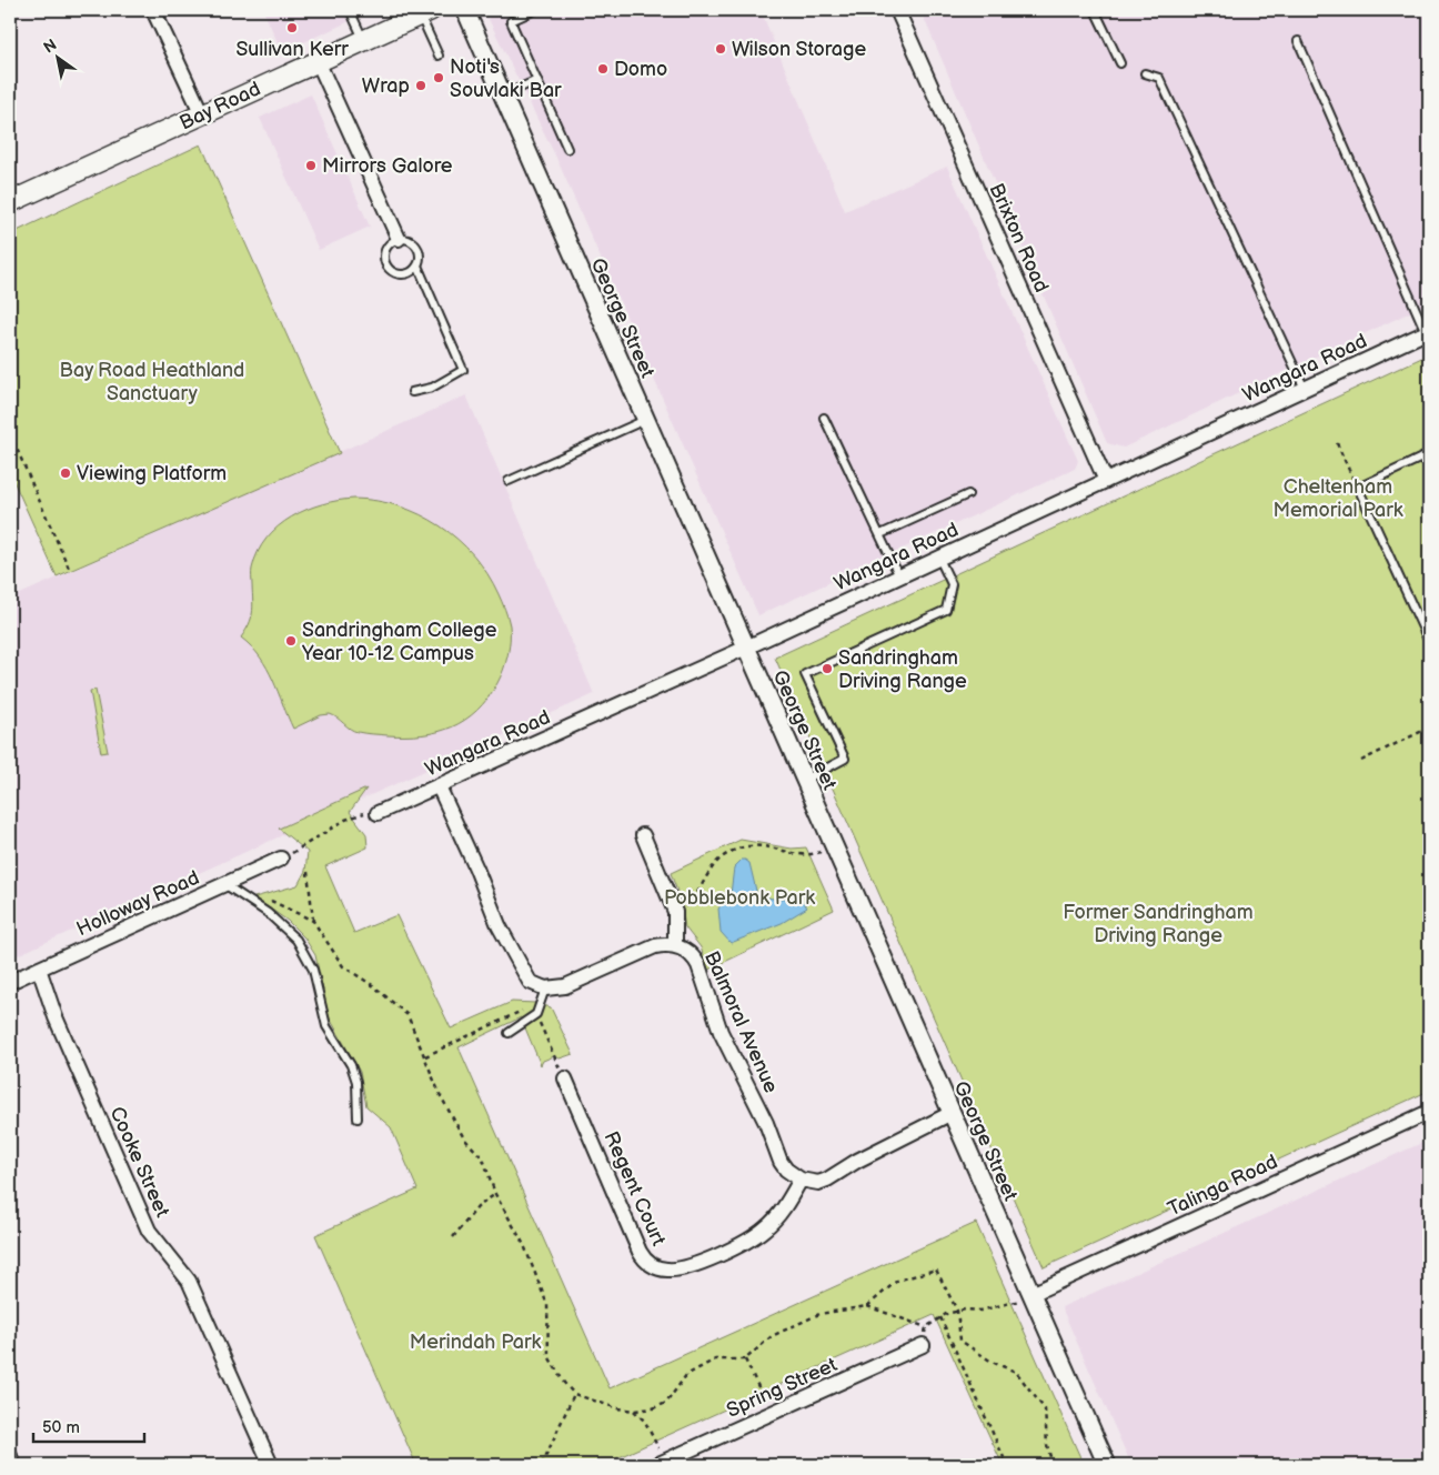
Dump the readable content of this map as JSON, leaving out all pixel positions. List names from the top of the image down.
{
  "streets": {
    "main road": ["Bay Road"],
    "street": [
      "Brixton Road",
      "George Street",
      "Wangara Road",
      "Holloway Road",
      "Balmoral Avenue",
      "Cooke Street",
      "Talinga Road",
      "Regent Court",
      "Spring Street"
    ]
  },
  "crossings": [
    ["Brixton Road", "Wangara Road"],
    ["George Street", "Wangara Road"],
    ["George Street", "Talinga Road"],
    ["Holloway Road", "Cooke Street"],
    ["Balmoral Avenue", "Regent Court"]
  ],
  "parks": [
    "Bay Road Heathland Sanctuary",
    "Cheltenham Memorial Park",
    "Pobblebonk Park",
    "Former Sandringham Driving Range",
    "Merindah Park"
  ],
  "places": [
    "Sullivan Kerr",
    "Wilson Storage",
    "Domo",
    "Noti's Souvlaki Bar",
    "Wrap",
    "Mirrors Galore",
    "Viewing Platform",
    "Sandringham College Year 10-12 Campus",
    "Sandringham Driving Range"
  ],
  "scale_bar": "50 m",
  "north": "top left"
}
